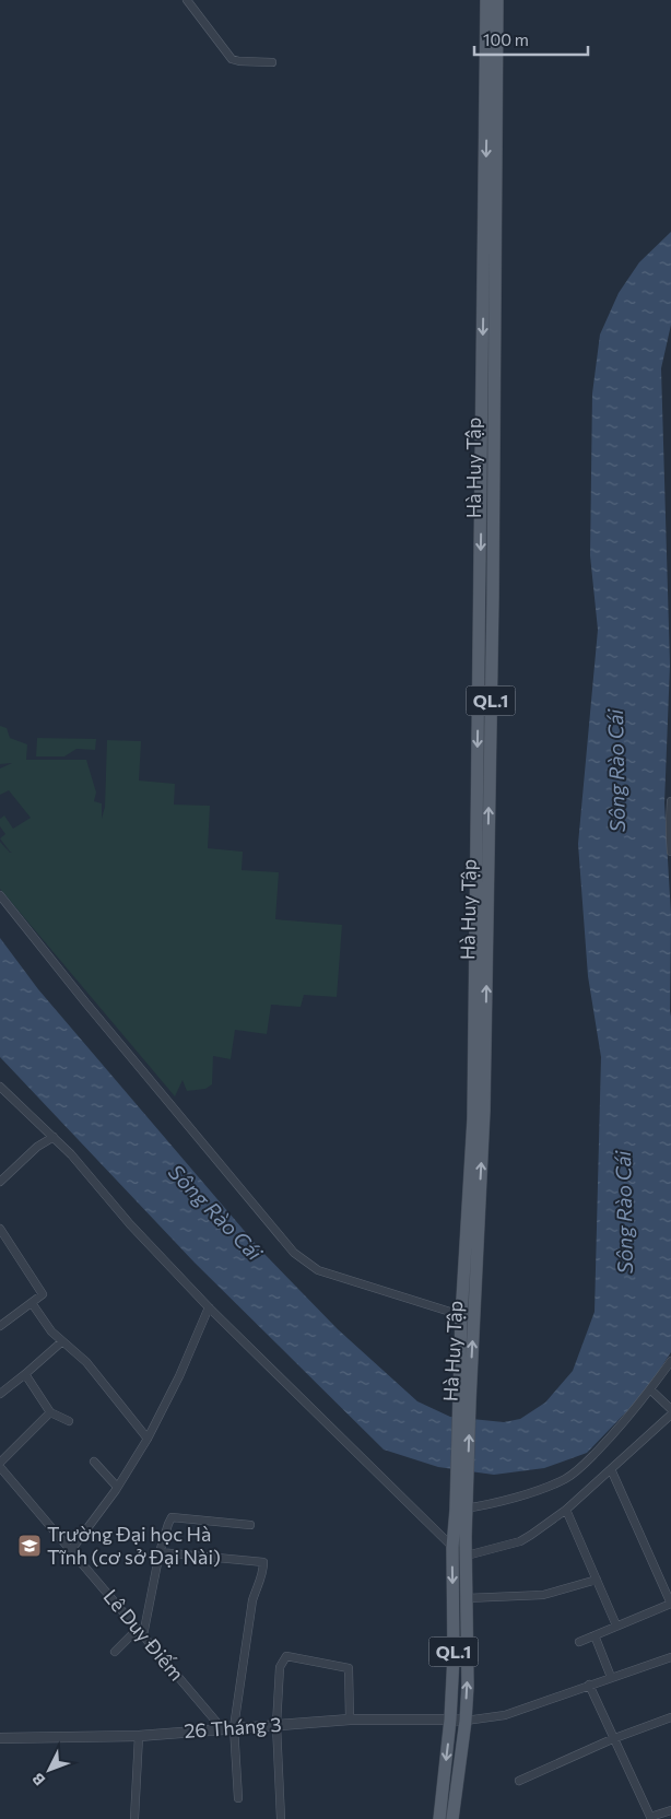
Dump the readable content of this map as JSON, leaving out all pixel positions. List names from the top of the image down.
{
  "streets": {
    "main road": ["Hà Huy Tập", "QL.1"],
    "street": ["Lê Duy Điếm", "26 Tháng 3"]
  },
  "crossings": [
    ["Hà Huy Tập", "26 Tháng 3"],
    ["Lê Duy Điếm", "26 Tháng 3"]
  ],
  "water": ["Sông Rào Cái"],
  "places": {
    "school or university": ["Trường Đại học Hà Tĩnh (cơ sở Đại Nài)"]
  },
  "scale_bar": "100 m",
  "north": "bottom left"
}
